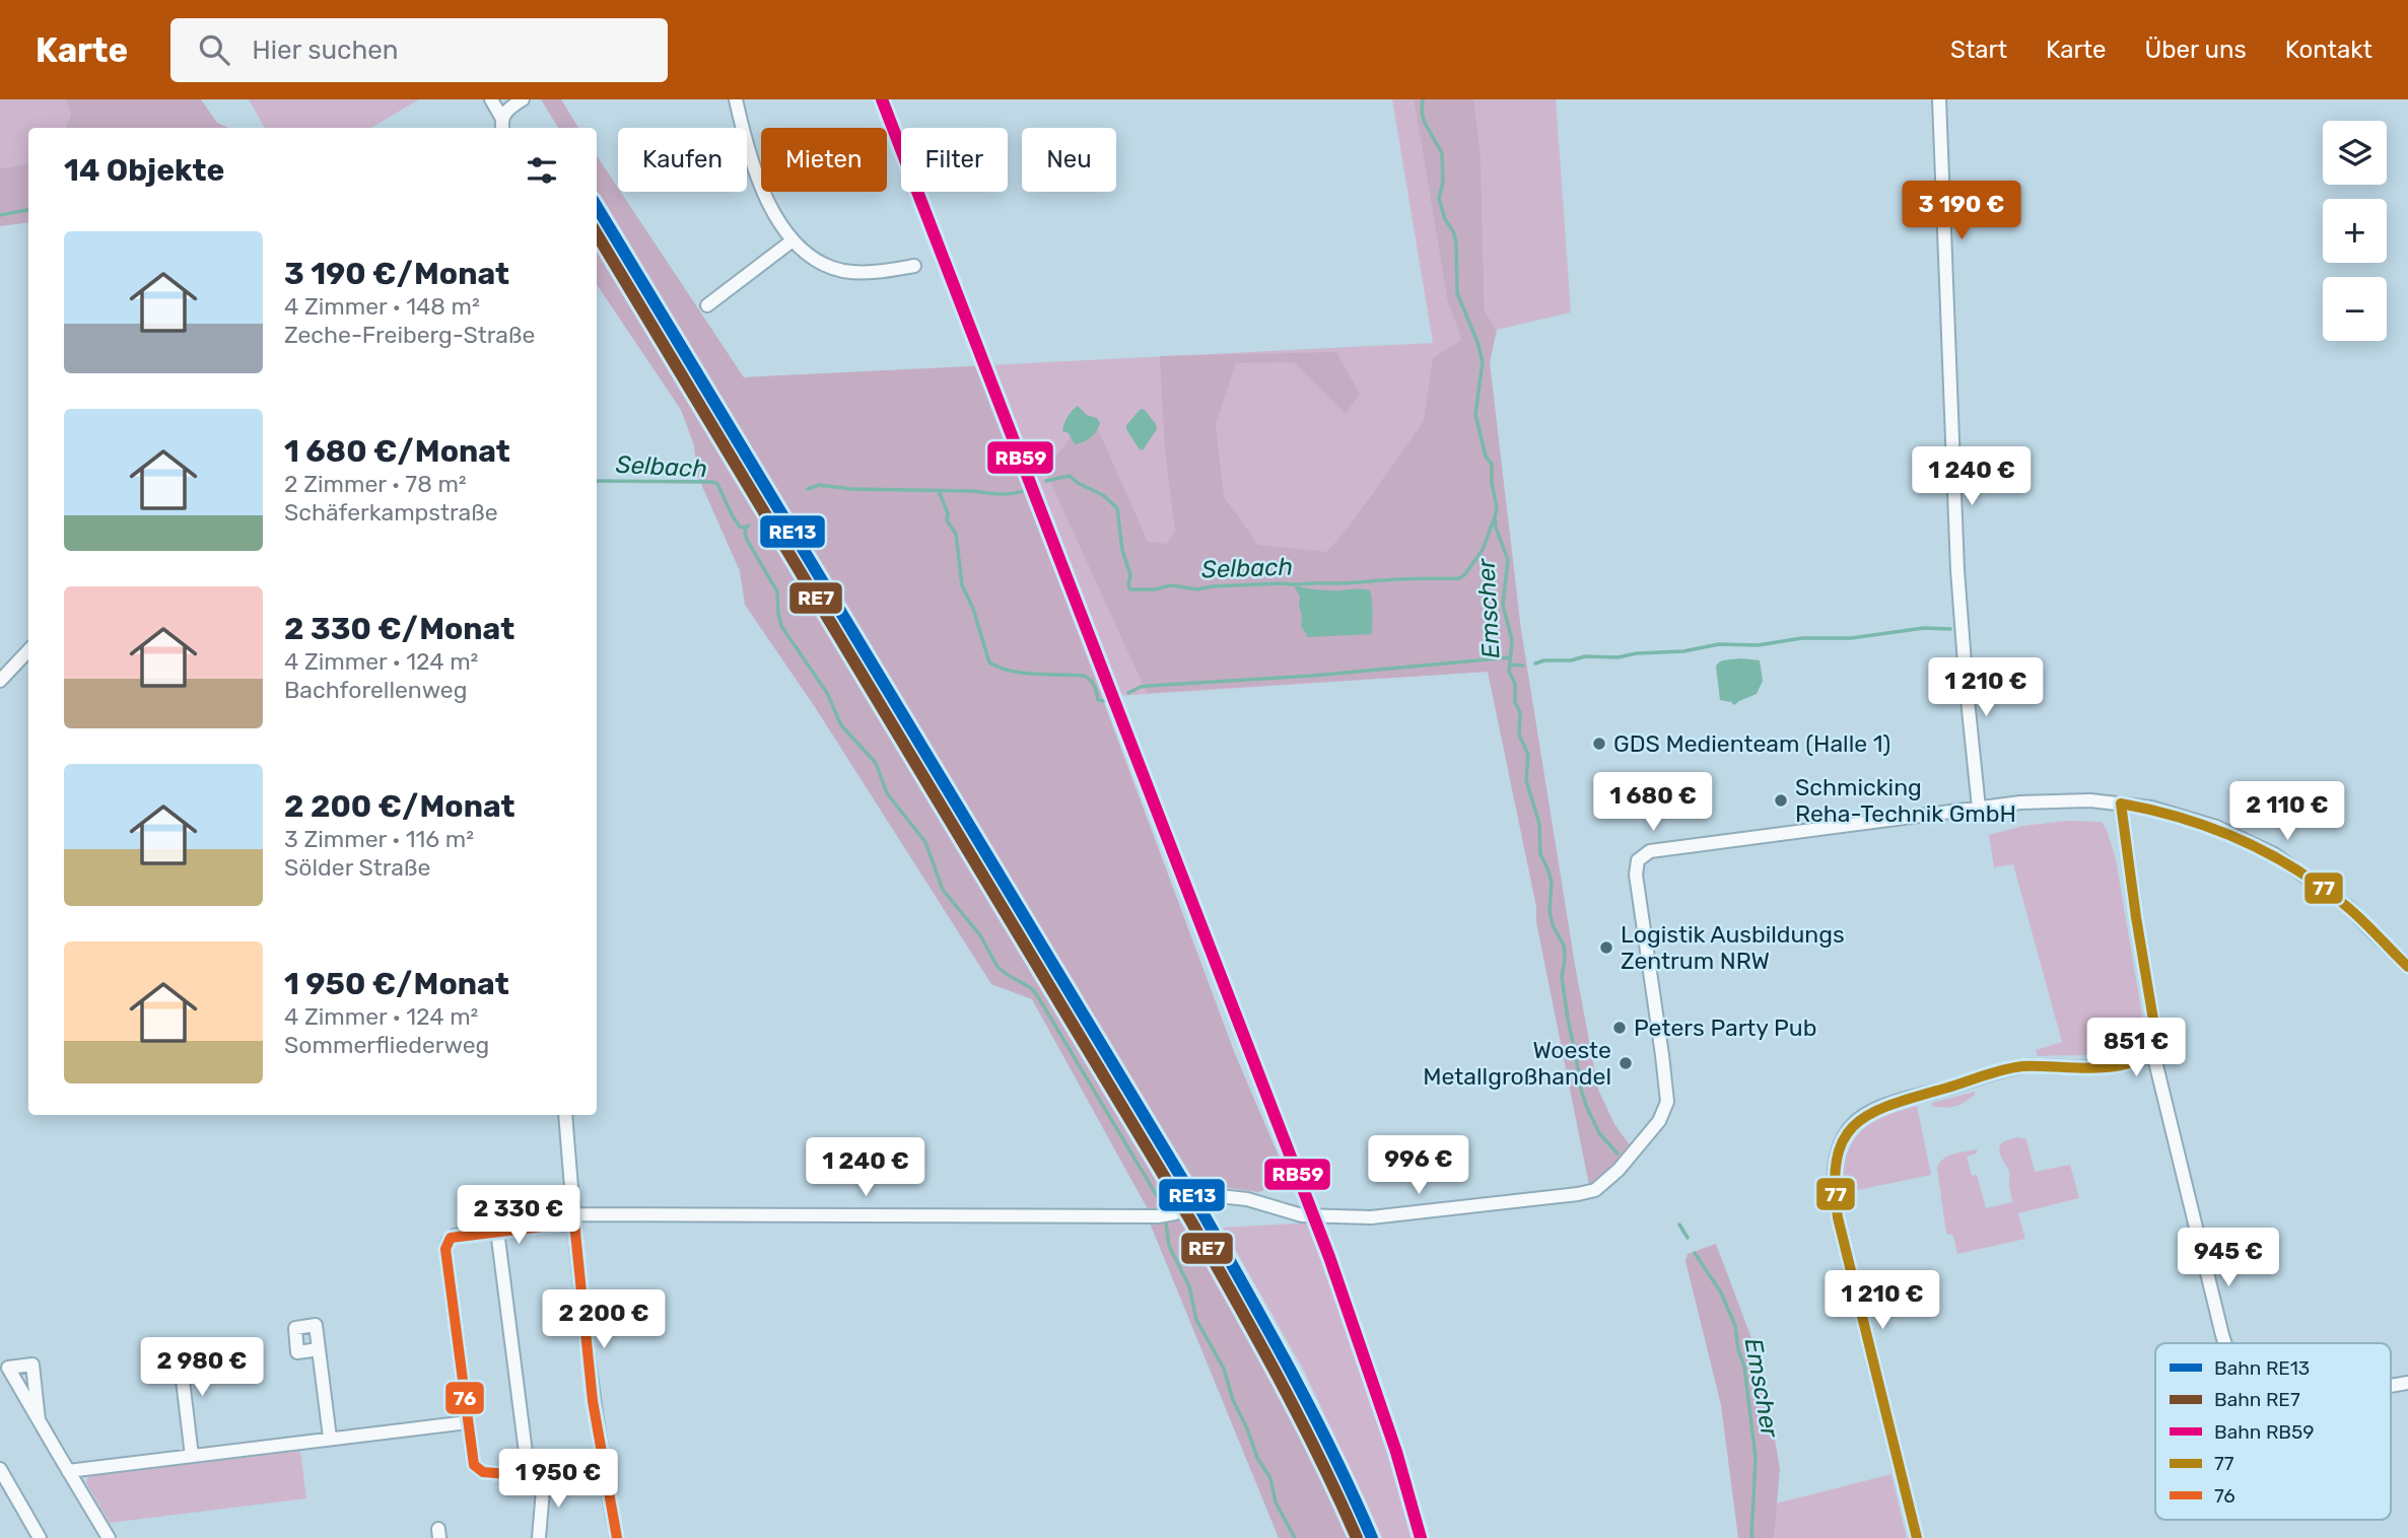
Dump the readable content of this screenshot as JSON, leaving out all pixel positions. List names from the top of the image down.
{
  "water": ["Selbach", "Emscher"],
  "places": [
    "GDS Medienteam (Halle 1)",
    "Schmicking Reha-Technik GmbH",
    "Logistik Ausbildungs Zentrum NRW",
    "Peters Party Pub",
    "Woeste Metallgroßhandel"
  ],
  "lines": [
    "rail line RB59",
    "rail line RE13",
    "rail line RE7",
    "transit line 77",
    "transit line 76"
  ],
  "legend": [
    "Bahn RE13",
    "Bahn RE7",
    "Bahn RB59",
    "77",
    "76"
  ],
  "page": {
    "header": "Karte",
    "search": "Hier suchen",
    "nav": [
      "Start",
      "Karte",
      "Über uns",
      "Kontakt"
    ],
    "map_buttons": ["+", "−"],
    "chip": [
      "Kaufen",
      "Mieten",
      "Filter",
      "Neu"
    ],
    "heading": "14 Objekte",
    "price": [
      "3 190 €",
      "1 240 €",
      "1 210 €",
      "1 680 €",
      "2 110 €",
      "851 €",
      "996 €",
      "1 240 €",
      "2 330 €",
      "945 €",
      "1 210 €",
      "2 200 €",
      "2 980 €",
      "1 950 €"
    ],
    "list": [
      {
        "name": "3 190 €/Monat",
        "note": "4 Zimmer · 148 m² · Zeche-Freiberg-Straße"
      },
      {
        "name": "1 680 €/Monat",
        "note": "2 Zimmer · 78 m² · Schäferkampstraße"
      },
      {
        "name": "2 330 €/Monat",
        "note": "4 Zimmer · 124 m² · Bachforellenweg"
      },
      {
        "name": "2 200 €/Monat",
        "note": "3 Zimmer · 116 m² · Sölder Straße"
      },
      {
        "name": "1 950 €/Monat",
        "note": "4 Zimmer · 124 m² · Sommerfliederweg"
      }
    ]
  }
}
